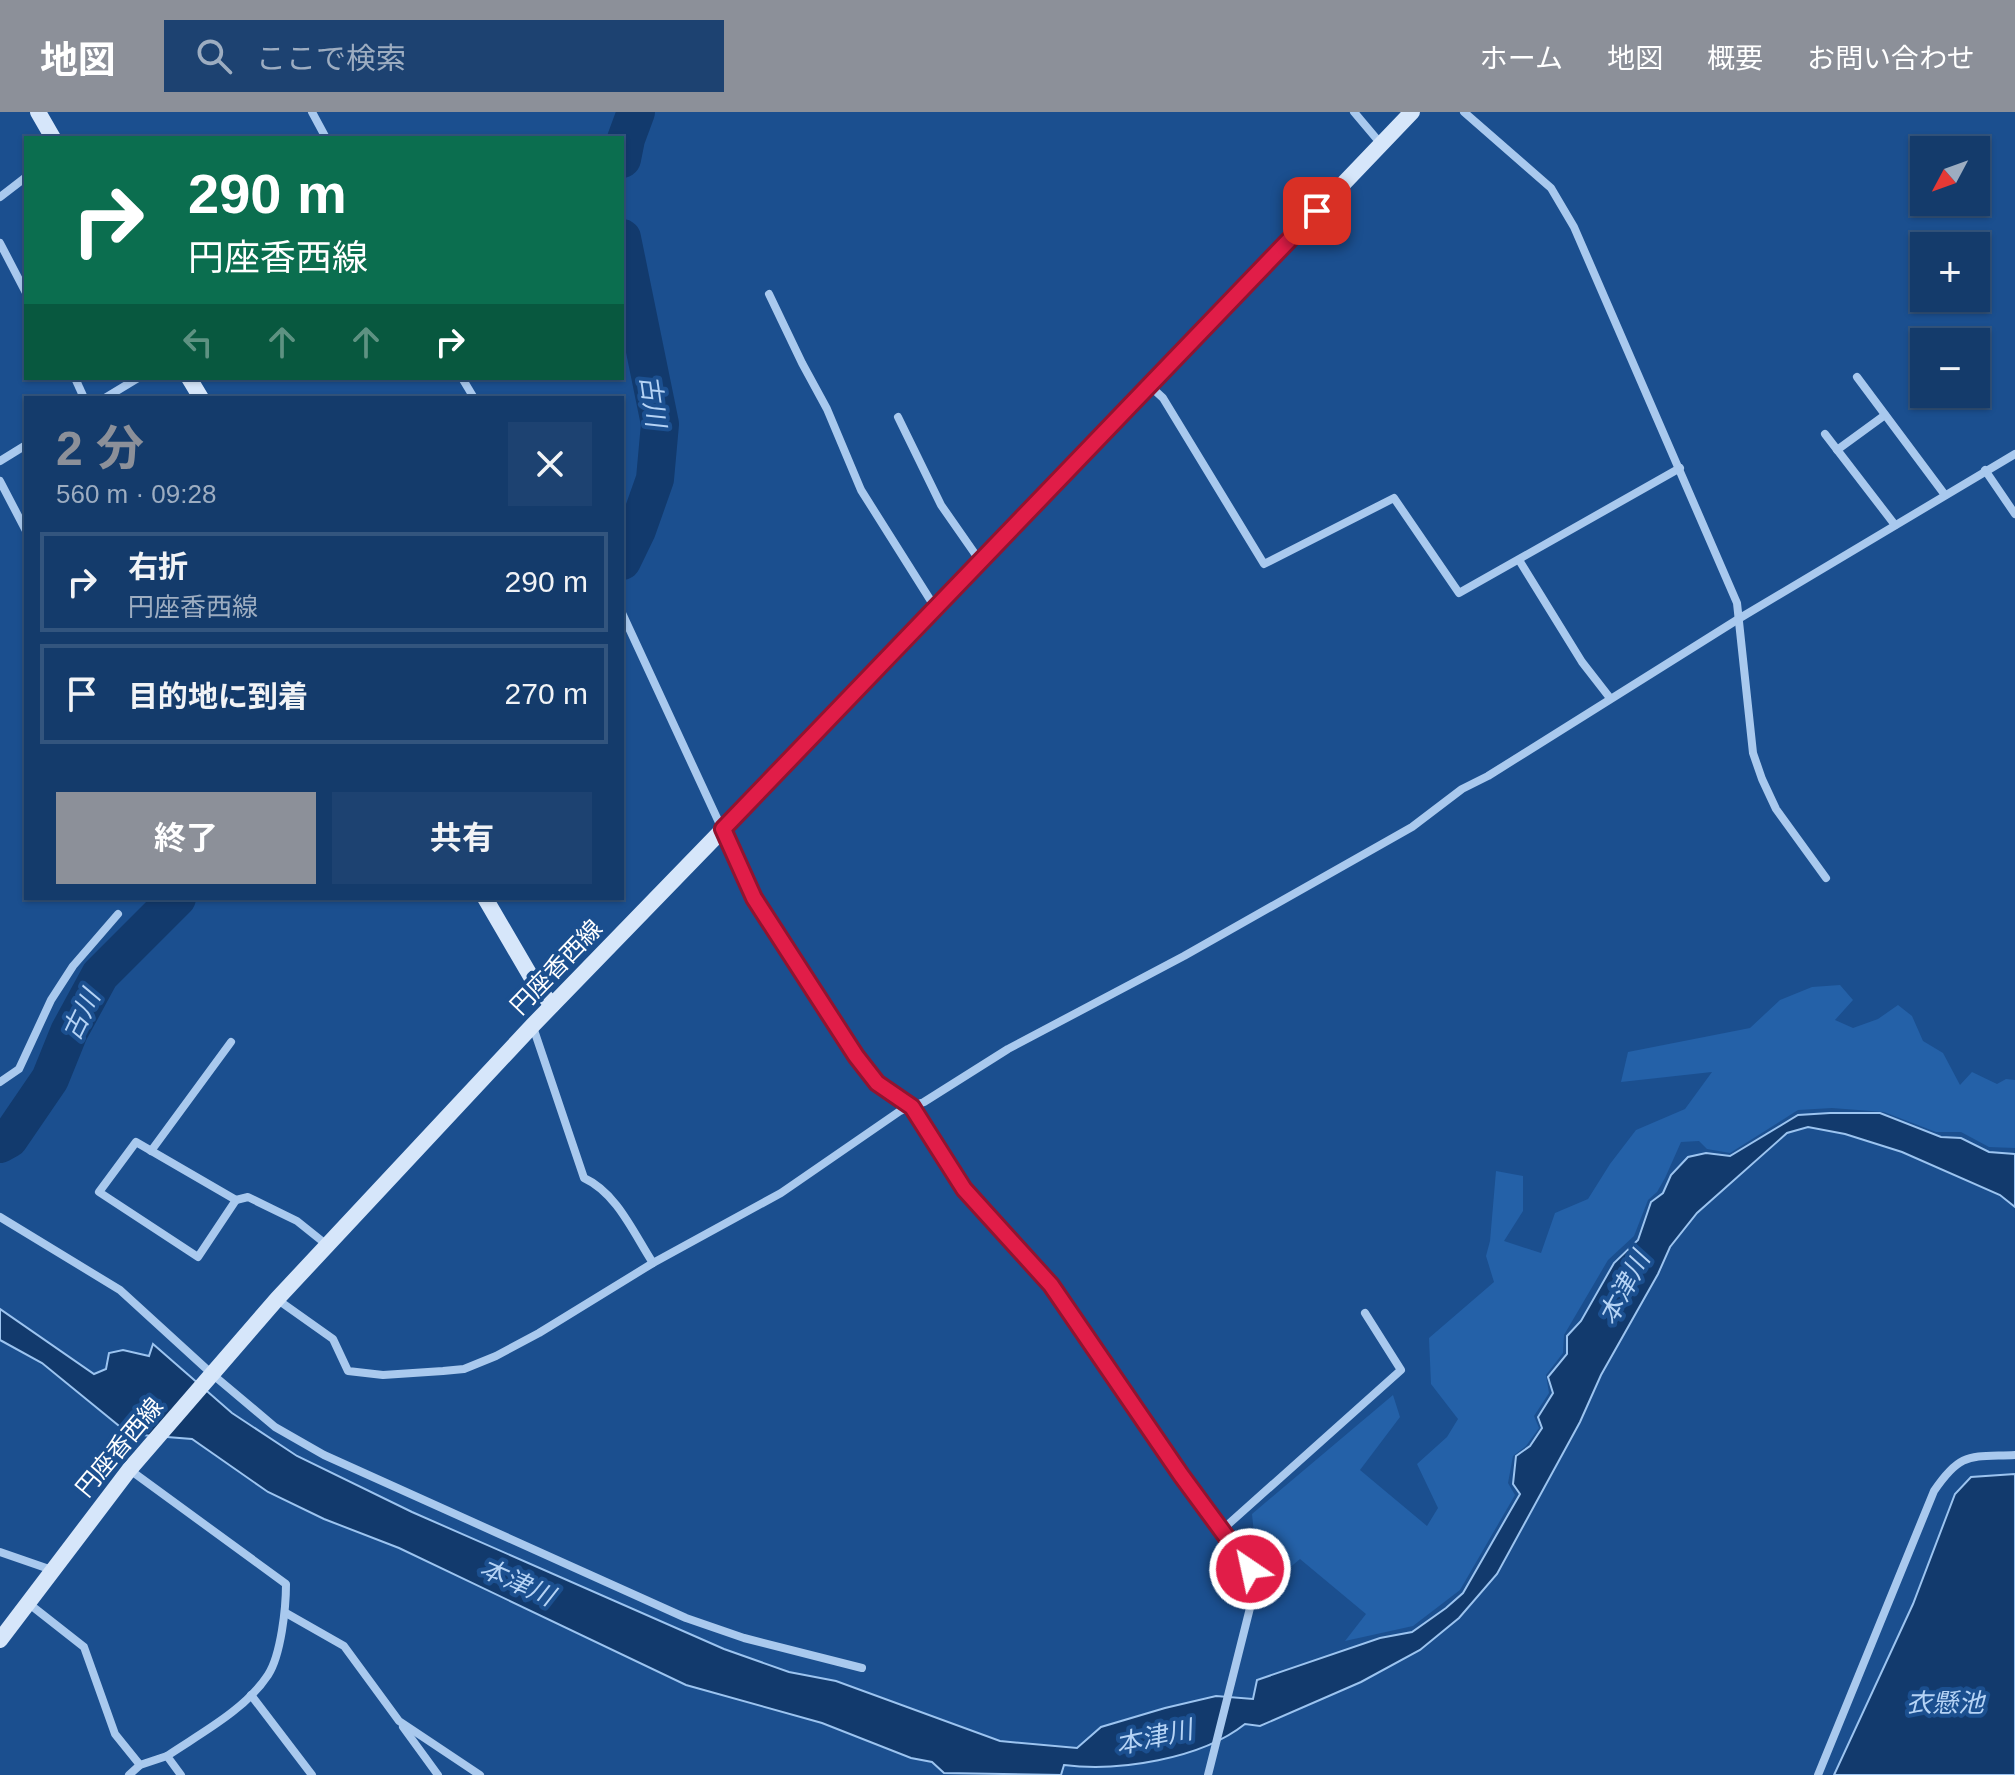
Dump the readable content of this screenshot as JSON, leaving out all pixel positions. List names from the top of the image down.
{
  "streets": {
    "main road": ["円座香西線"]
  },
  "water": ["古川", "本津川", "衣懸池"],
  "north": "bottom left",
  "page": {
    "header": "地図",
    "search": "ここで検索",
    "nav": [
      "ホーム",
      "地図",
      "概要",
      "お問い合わせ"
    ],
    "map_buttons": ["+", "−"],
    "turn": ["290 m", "円座香西線"],
    "heading": ["2 分", "560 m · 09:28"],
    "list": [
      {
        "name": "右折",
        "note": "円座香西線",
        "value": "290 m"
      },
      {
        "name": "目的地に到着",
        "value": "270 m"
      }
    ],
    "buttons": ["終了", "共有"]
  }
}
